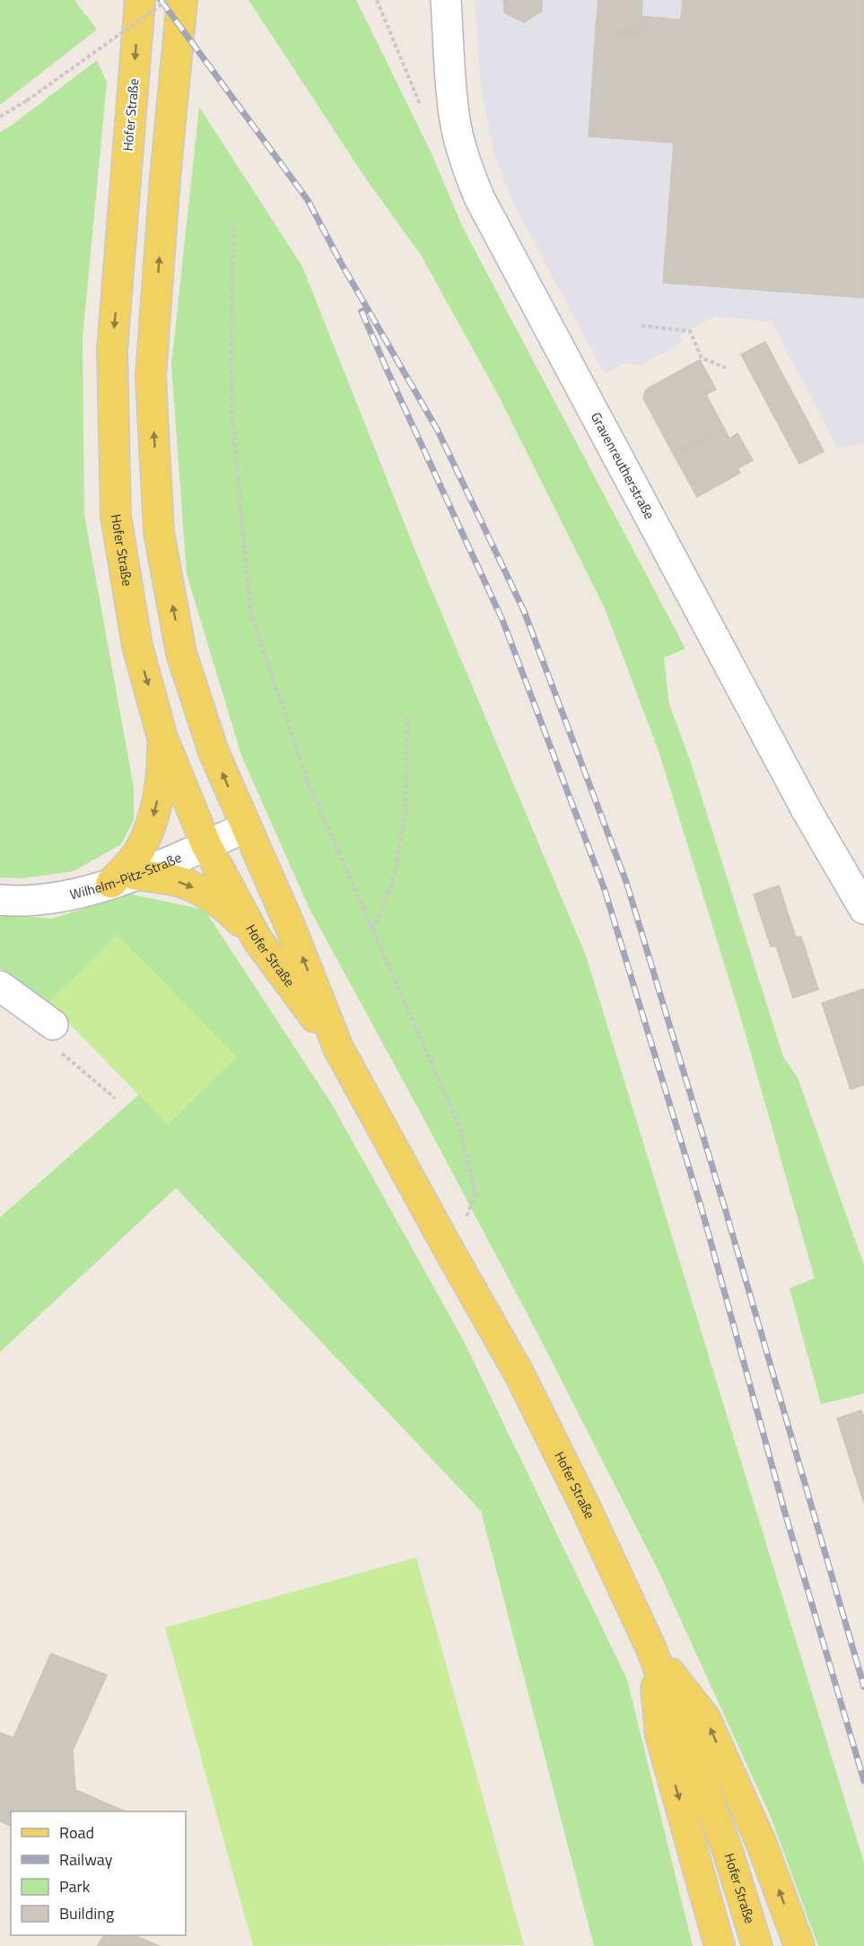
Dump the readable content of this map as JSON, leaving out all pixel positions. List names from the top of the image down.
{
  "streets": {
    "main road": ["Hofer Straße"],
    "street": ["Gravenreutherstraße", "Wilhelm-Pitz-Straße"]
  },
  "crossings": [
    ["Hofer Straße", "Wilhelm-Pitz-Straße"]
  ],
  "legend": [
    "Road",
    "Railway",
    "Park",
    "Building"
  ]
}
